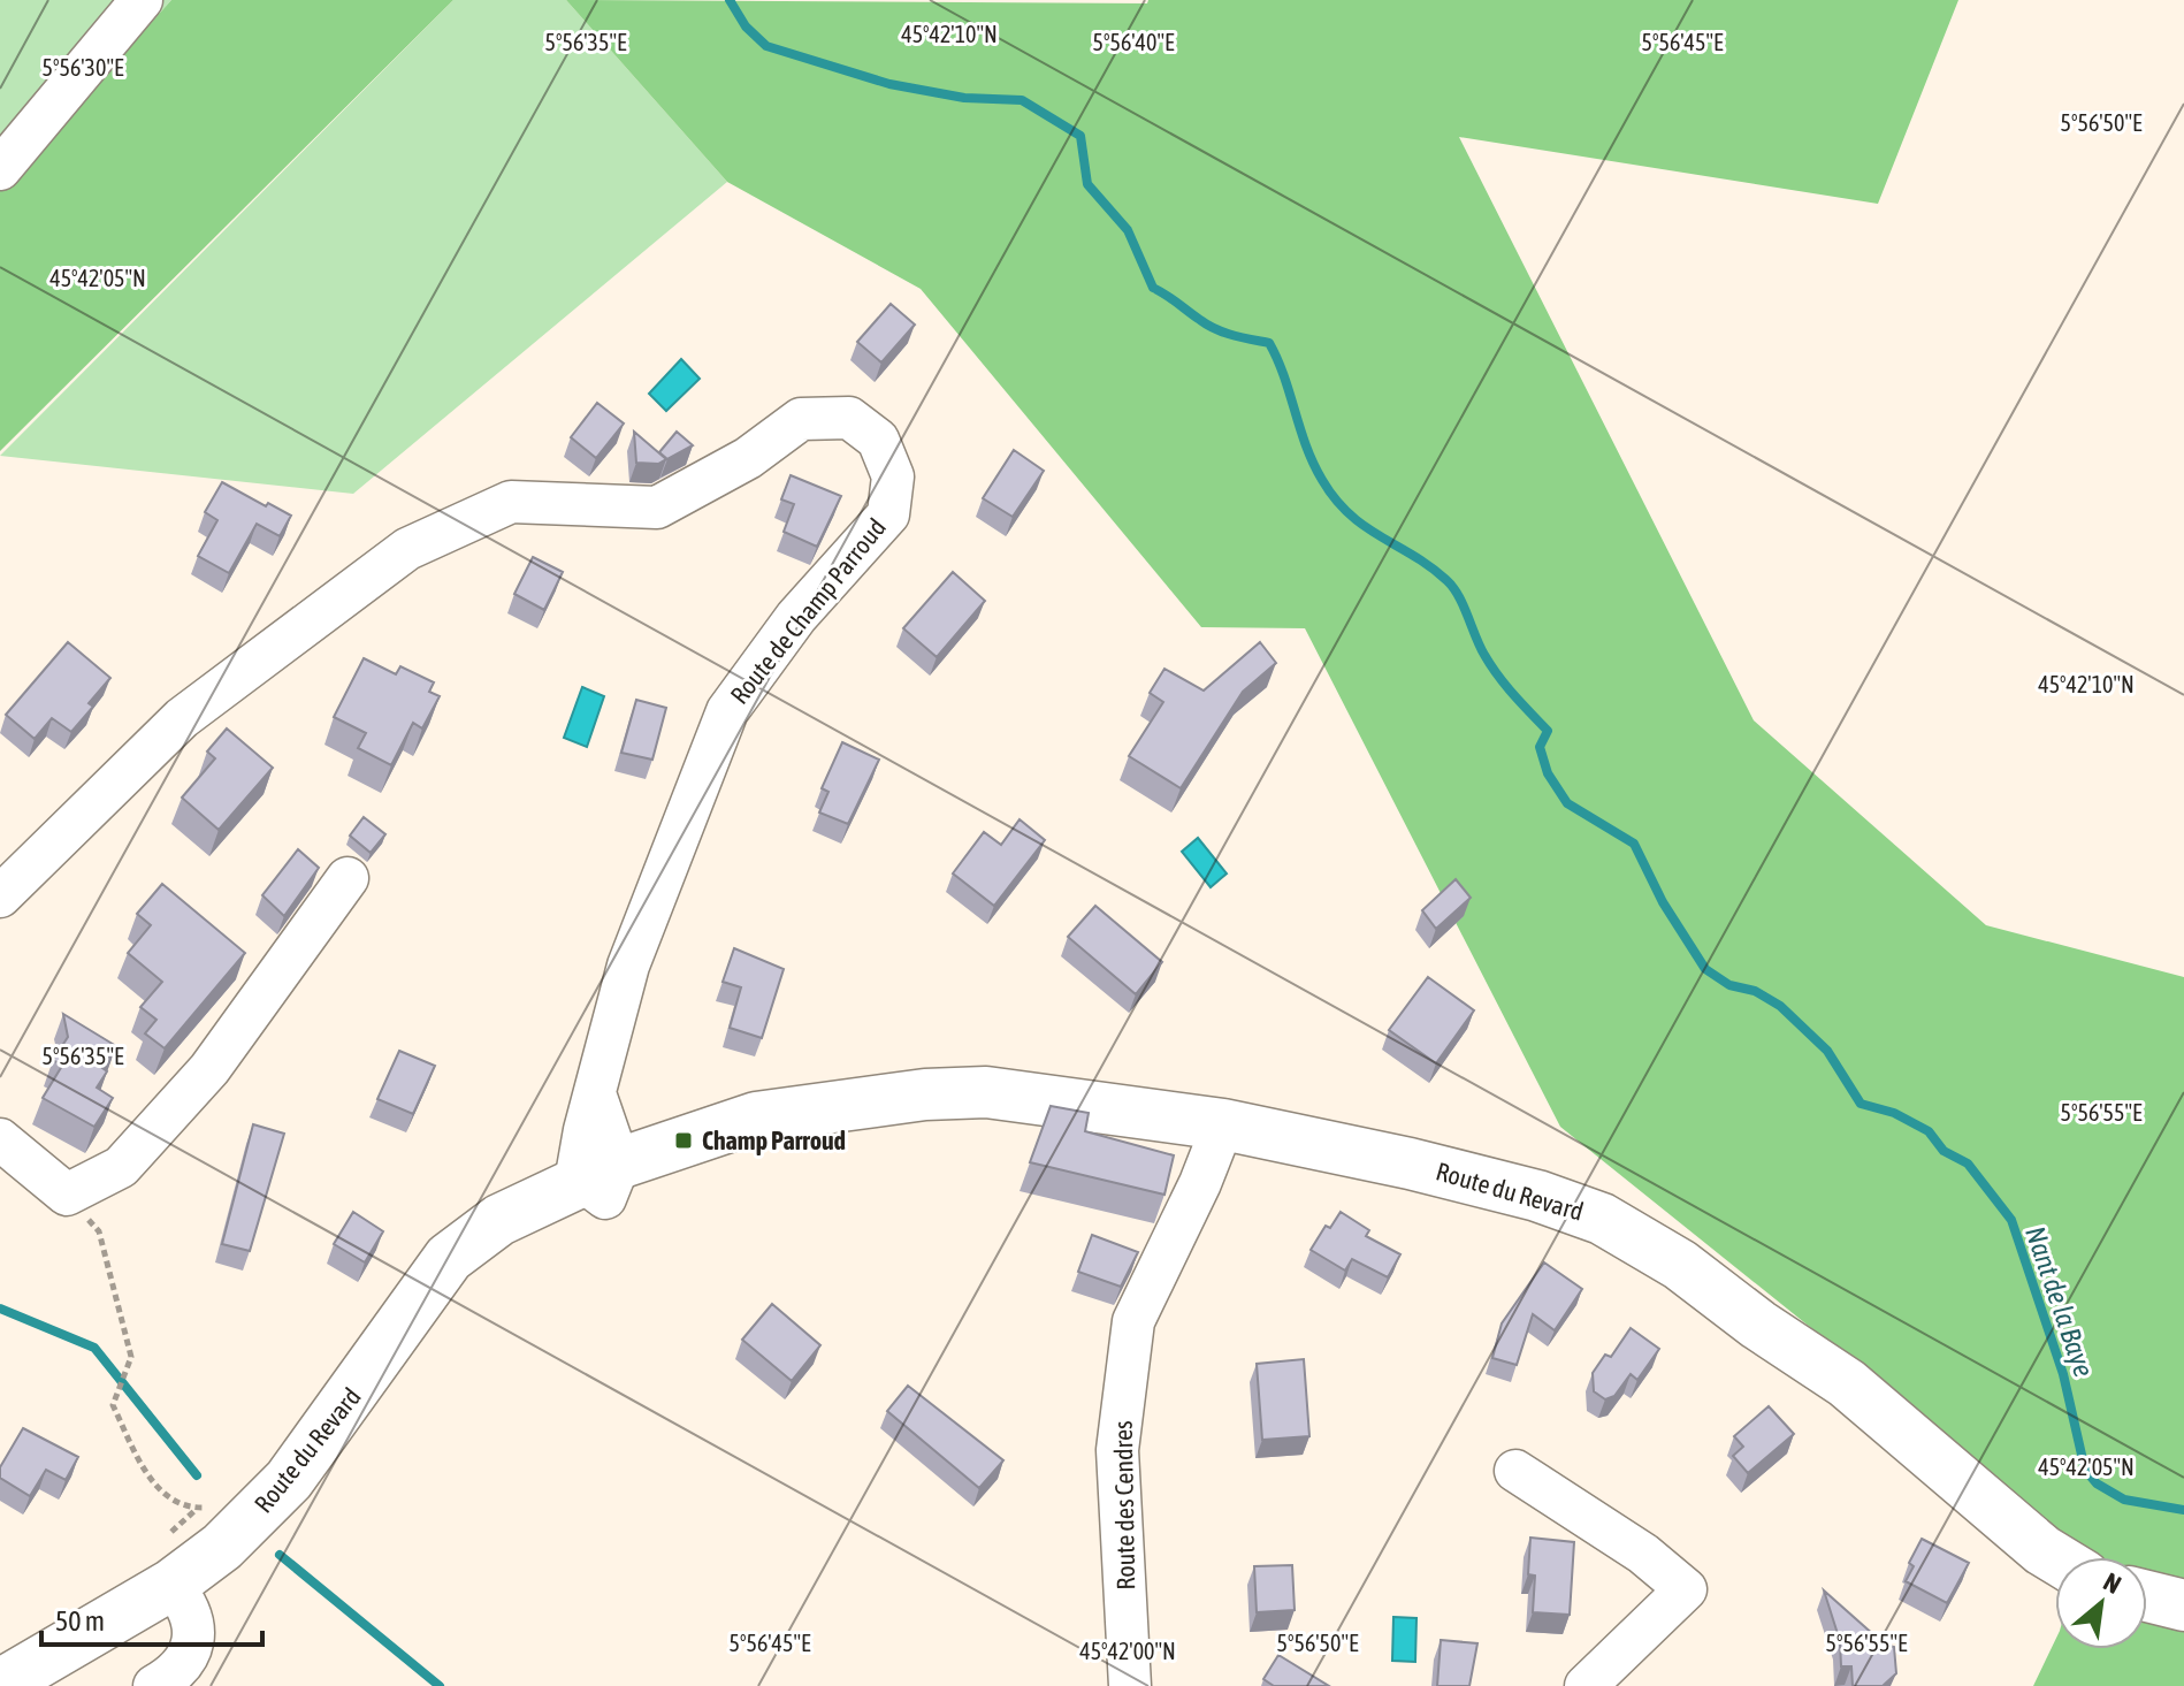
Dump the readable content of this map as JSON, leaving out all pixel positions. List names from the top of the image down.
{
  "streets": {
    "main road": ["Route du Revard"],
    "street": ["Route de Champ Parroud", "Route des Cendres"]
  },
  "crossings": [
    ["Route de Champ Parroud", "Route du Revard"],
    ["Route du Revard", "Route des Cendres"]
  ],
  "water": ["Nant de la Baye"],
  "places": {
    "transit": ["Champ Parroud"]
  },
  "scale_bar": "50 m",
  "north": "top right",
  "coordinates": [
    "45°42'10\"N",
    "5°56'35\"E",
    "5°56'40\"E",
    "5°56'45\"E",
    "5°56'30\"E",
    "5°56'50\"E",
    "45°42'05\"N",
    "5°56'55\"E",
    "45°42'00\"N"
  ]
}
